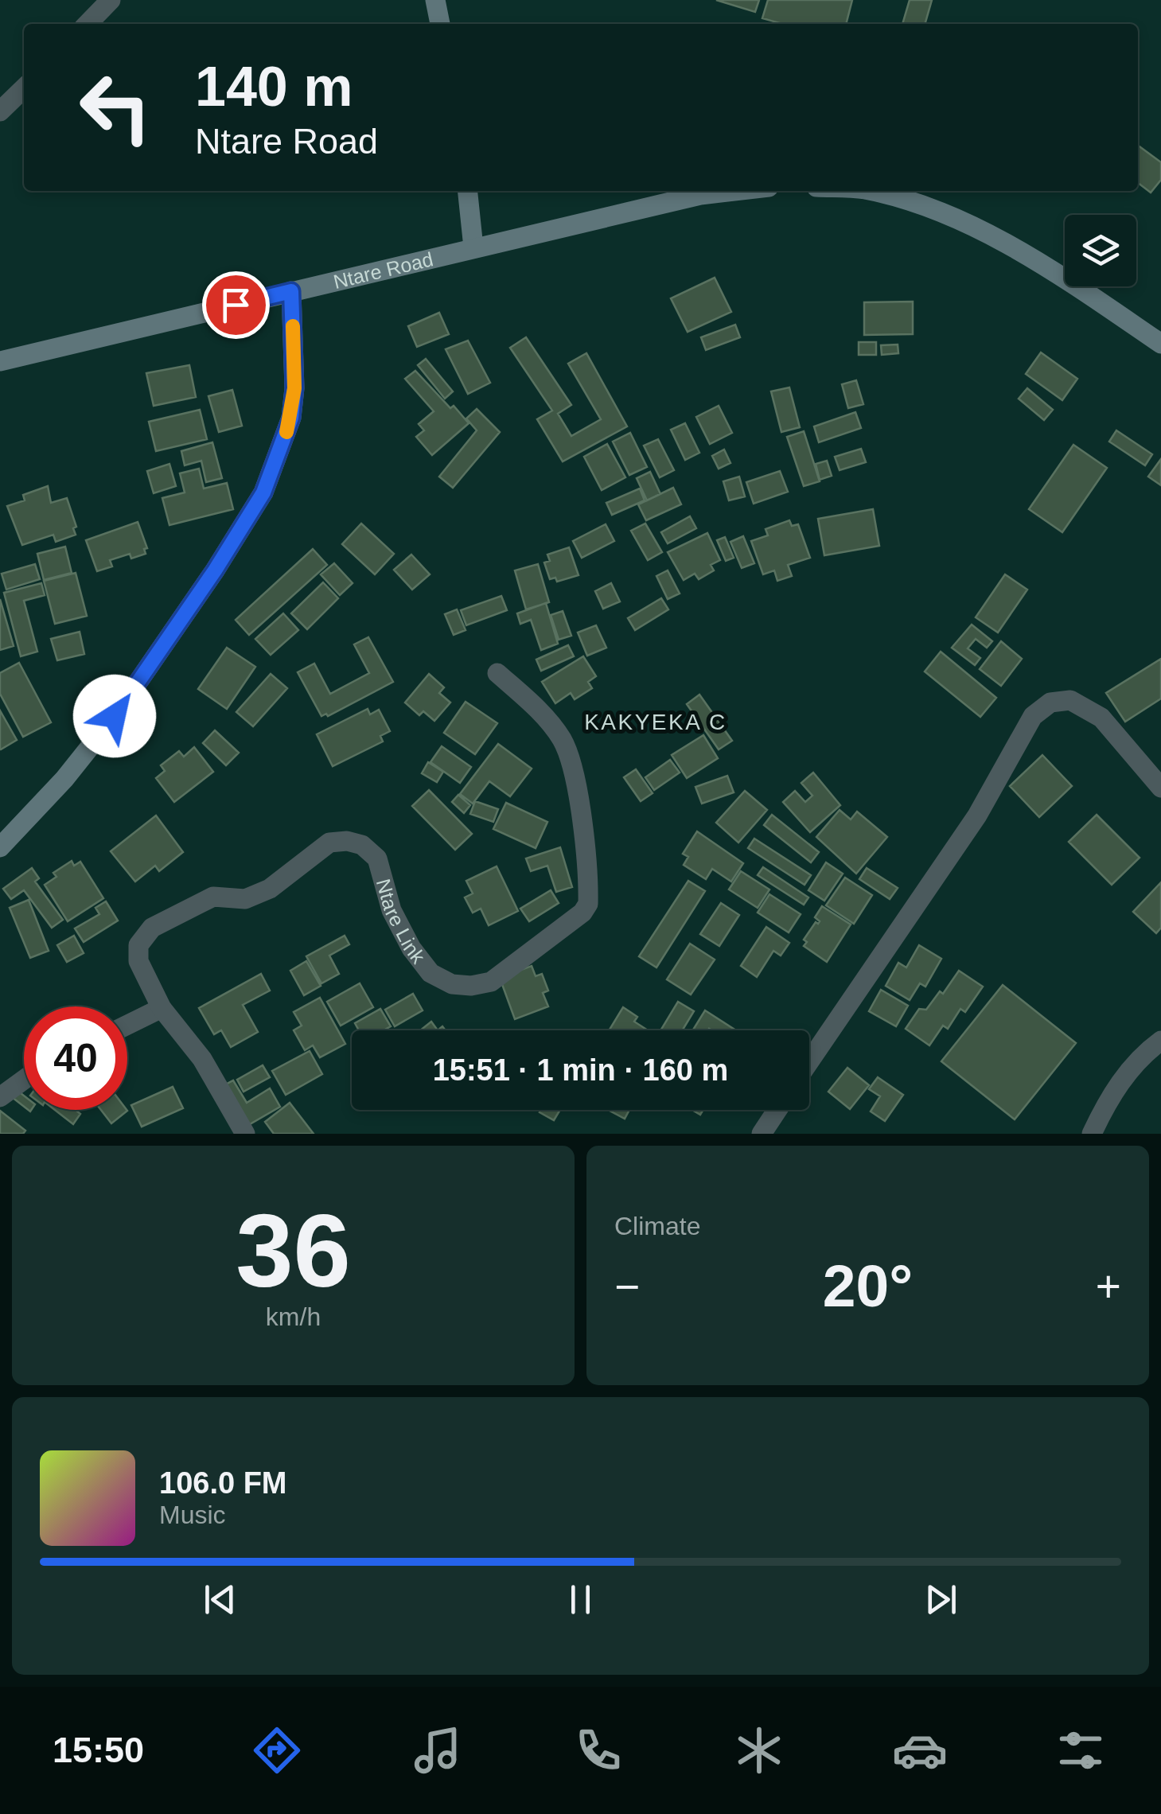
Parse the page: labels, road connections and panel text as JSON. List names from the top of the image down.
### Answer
{
  "streets": {
    "main road": ["Ntare Road"],
    "street": ["Ntare Link"]
  },
  "districts": ["KAKYEKA C"],
  "page": {
    "turn": ["140 m", "Ntare Road"],
    "limit": "40",
    "trip": "15:51 · 1 min · 160 m",
    "tile": [
      ["36", "km/h"],
      "Climate"
    ],
    "heat": ["−", "20°", "+"],
    "song": ["106.0 FM", "Music"],
    "tabs": "15:50"
  }
}
